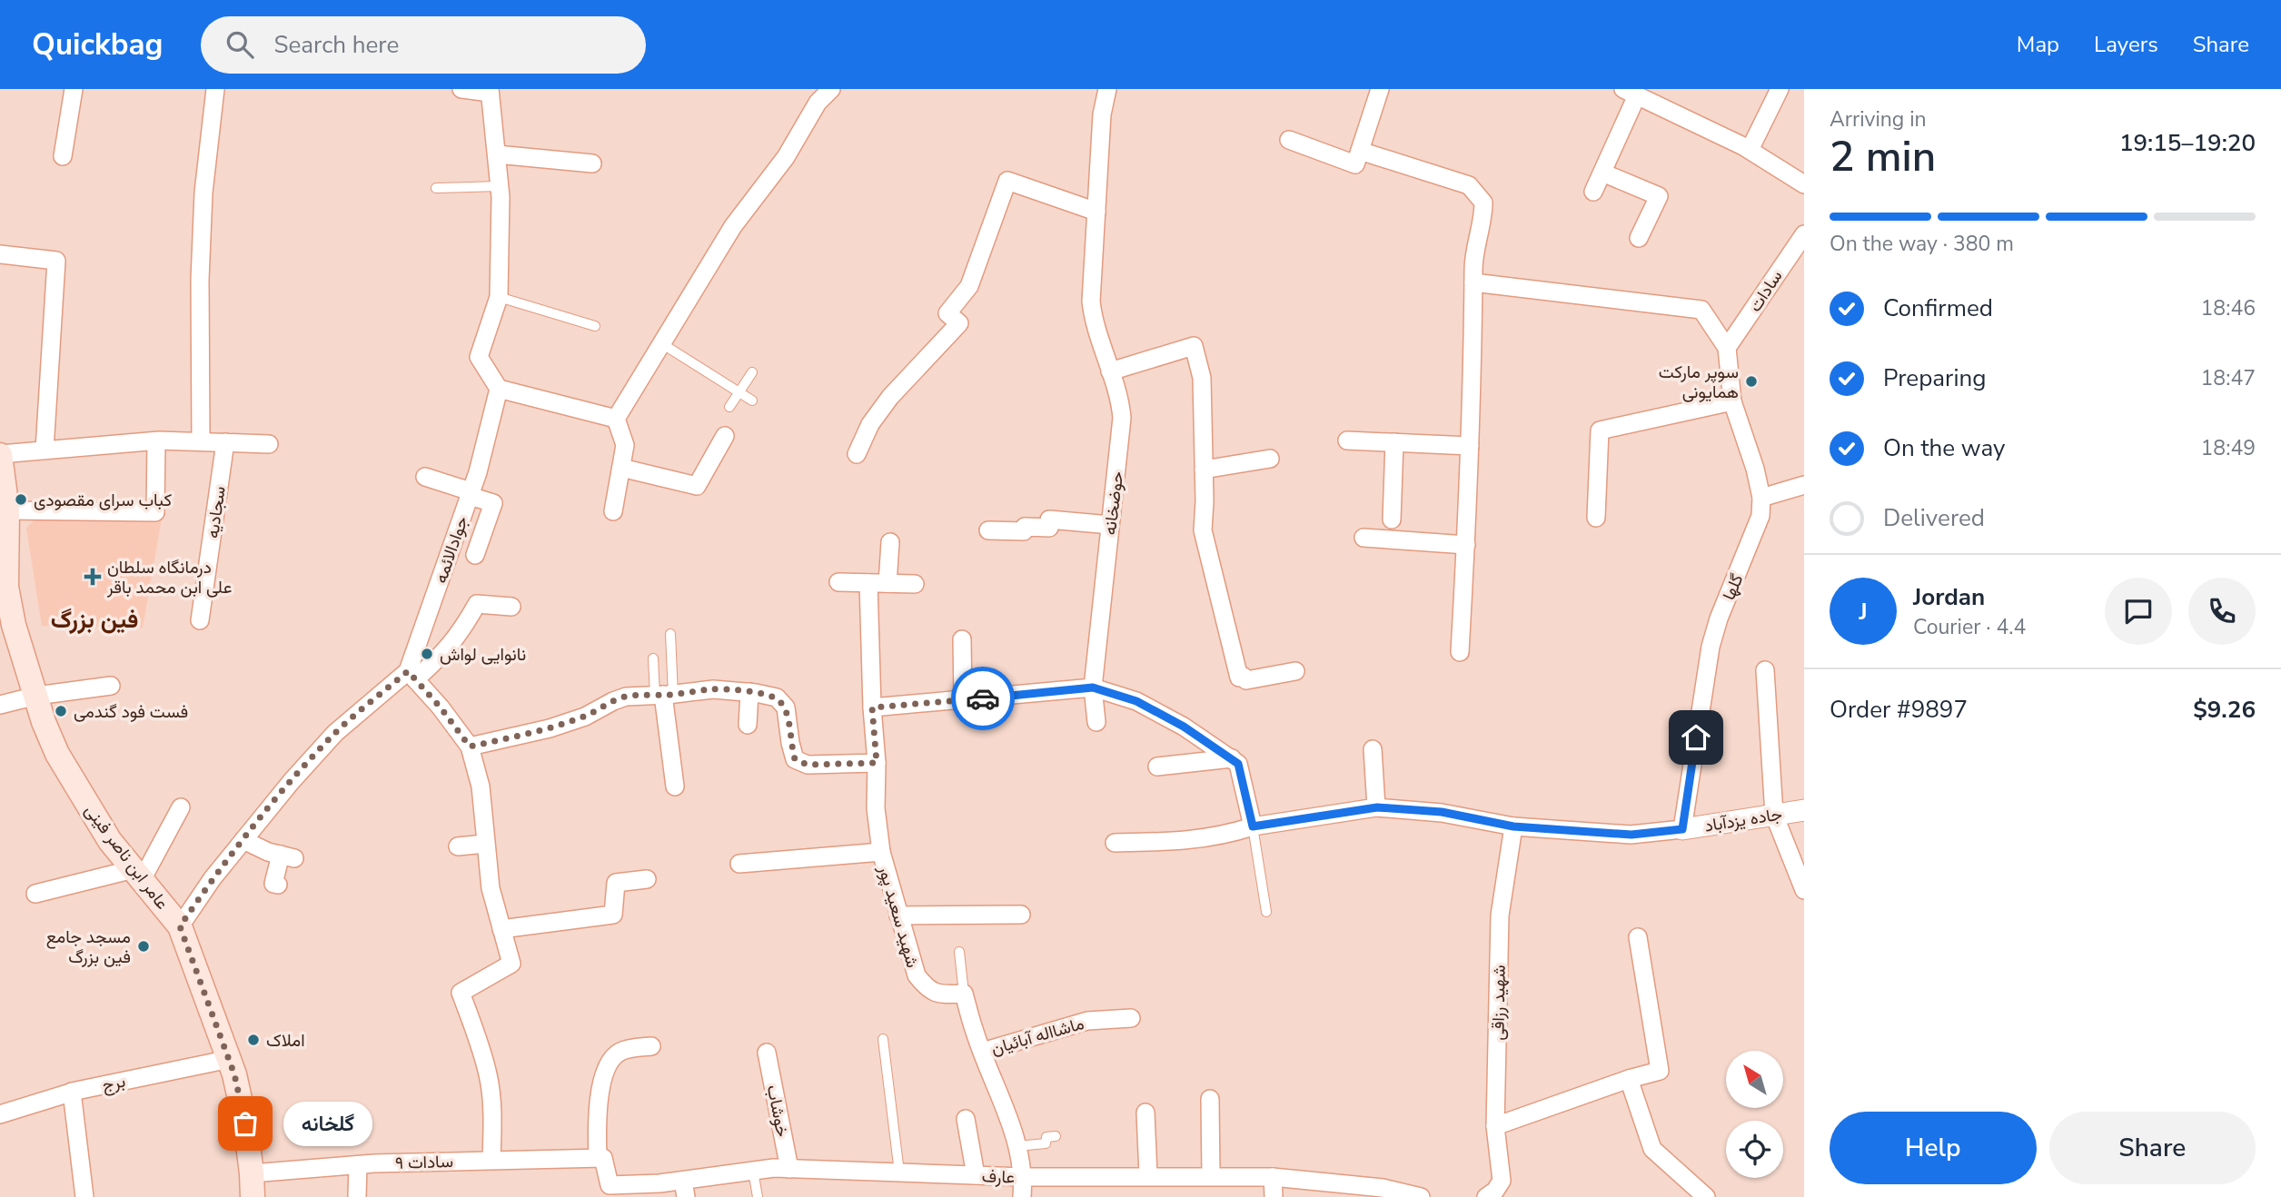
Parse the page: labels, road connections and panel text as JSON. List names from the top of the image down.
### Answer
{
  "streets": {
    "main road": ["عامر ابن ناصر فینی"],
    "street": [
      "سادات",
      "حوضخانه",
      "سجادیه",
      "جوادالائمه",
      "گلها",
      "جاده یزدآباد",
      "شهید سعید پور",
      "شهید رزاقی",
      "ماشااله آبائیان",
      "برج",
      "خوشاب",
      "سادات ۹",
      "عارف"
    ]
  },
  "crossings": [
    ["سادات", "گلها"],
    ["گلها", "جاده یزدآباد"],
    ["عامر ابن ناصر فینی", "برج"],
    ["عامر ابن ناصر فینی", "سادات ۹"],
    ["خوشاب", "عارف"],
    ["سادات ۹", "عارف"]
  ],
  "districts": ["فین بزرگ"],
  "places": {
    "other": [
      "سوپر مارکت همایونی",
      "کباب سرای مقصودی",
      "نانوایی لواش",
      "فست فود گندمی",
      "مسجد جامع فین بزرگ",
      "املاک",
      "گلخانه"
    ],
    "health": ["درمانگاه سلطان علی ابن محمد باقر"]
  },
  "north": "top left",
  "page": {
    "header": "Quickbag",
    "search": "Search here",
    "nav": ["Map", "Layers", "Share"],
    "heading": ["2 min", "Arriving in", "19:15–19:20"],
    "panel": [
      "Jordan",
      "Courier · 4.4",
      "Order #9897",
      "$9.26"
    ],
    "bar": "On the way · 380 m",
    "list": [
      ["Confirmed", "18:46"],
      ["Preparing", "18:47"],
      ["On the way", "18:49"],
      "Delivered"
    ],
    "round": "J",
    "buttons": ["Help", "Share"],
    "bubble": "گلخانه"
  }
}
